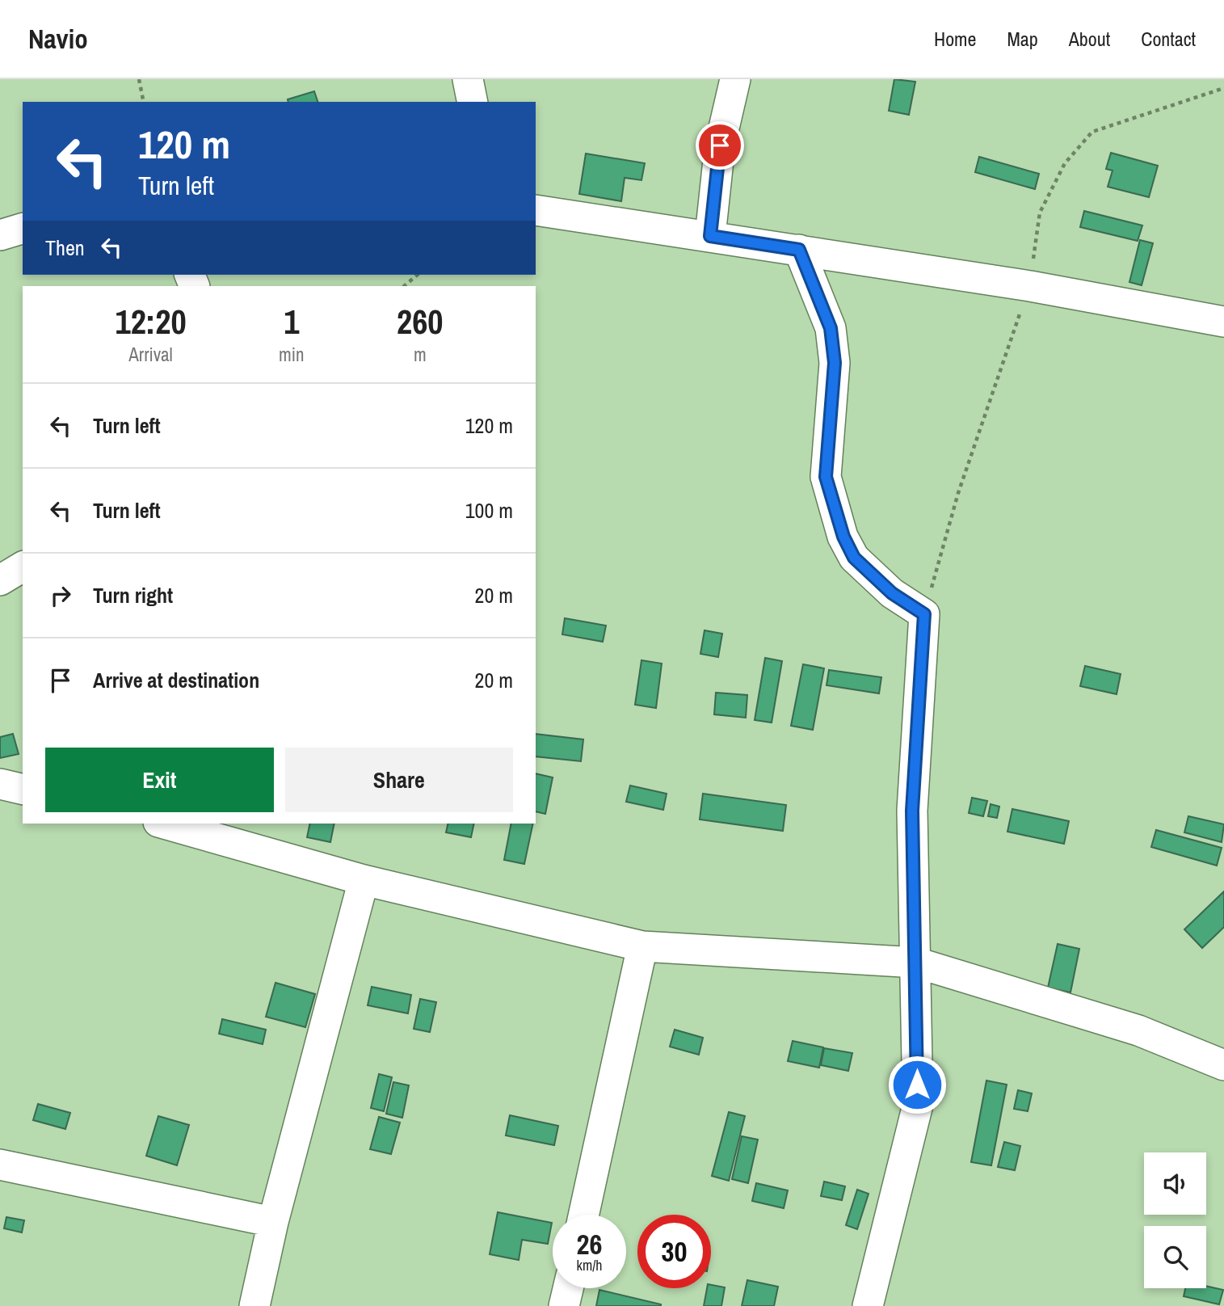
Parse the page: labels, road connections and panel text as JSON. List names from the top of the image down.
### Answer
{
  "page": {
    "header": "Navio",
    "nav": [
      "Home",
      "Map",
      "About",
      "Contact"
    ],
    "turn": ["120 m", "Turn left"],
    "then": "Then",
    "eta": [
      "12:20",
      "Arrival",
      "1",
      "min",
      "260",
      "m"
    ],
    "list": [
      {
        "name": "Turn left",
        "value": "120 m"
      },
      {
        "name": "Turn left",
        "value": "100 m"
      },
      {
        "name": "Turn right",
        "value": "20 m"
      },
      {
        "name": "Arrive at destination",
        "value": "20 m"
      }
    ],
    "buttons": ["Exit", "Share"],
    "speed": "26 km/h",
    "limit": "30"
  }
}
